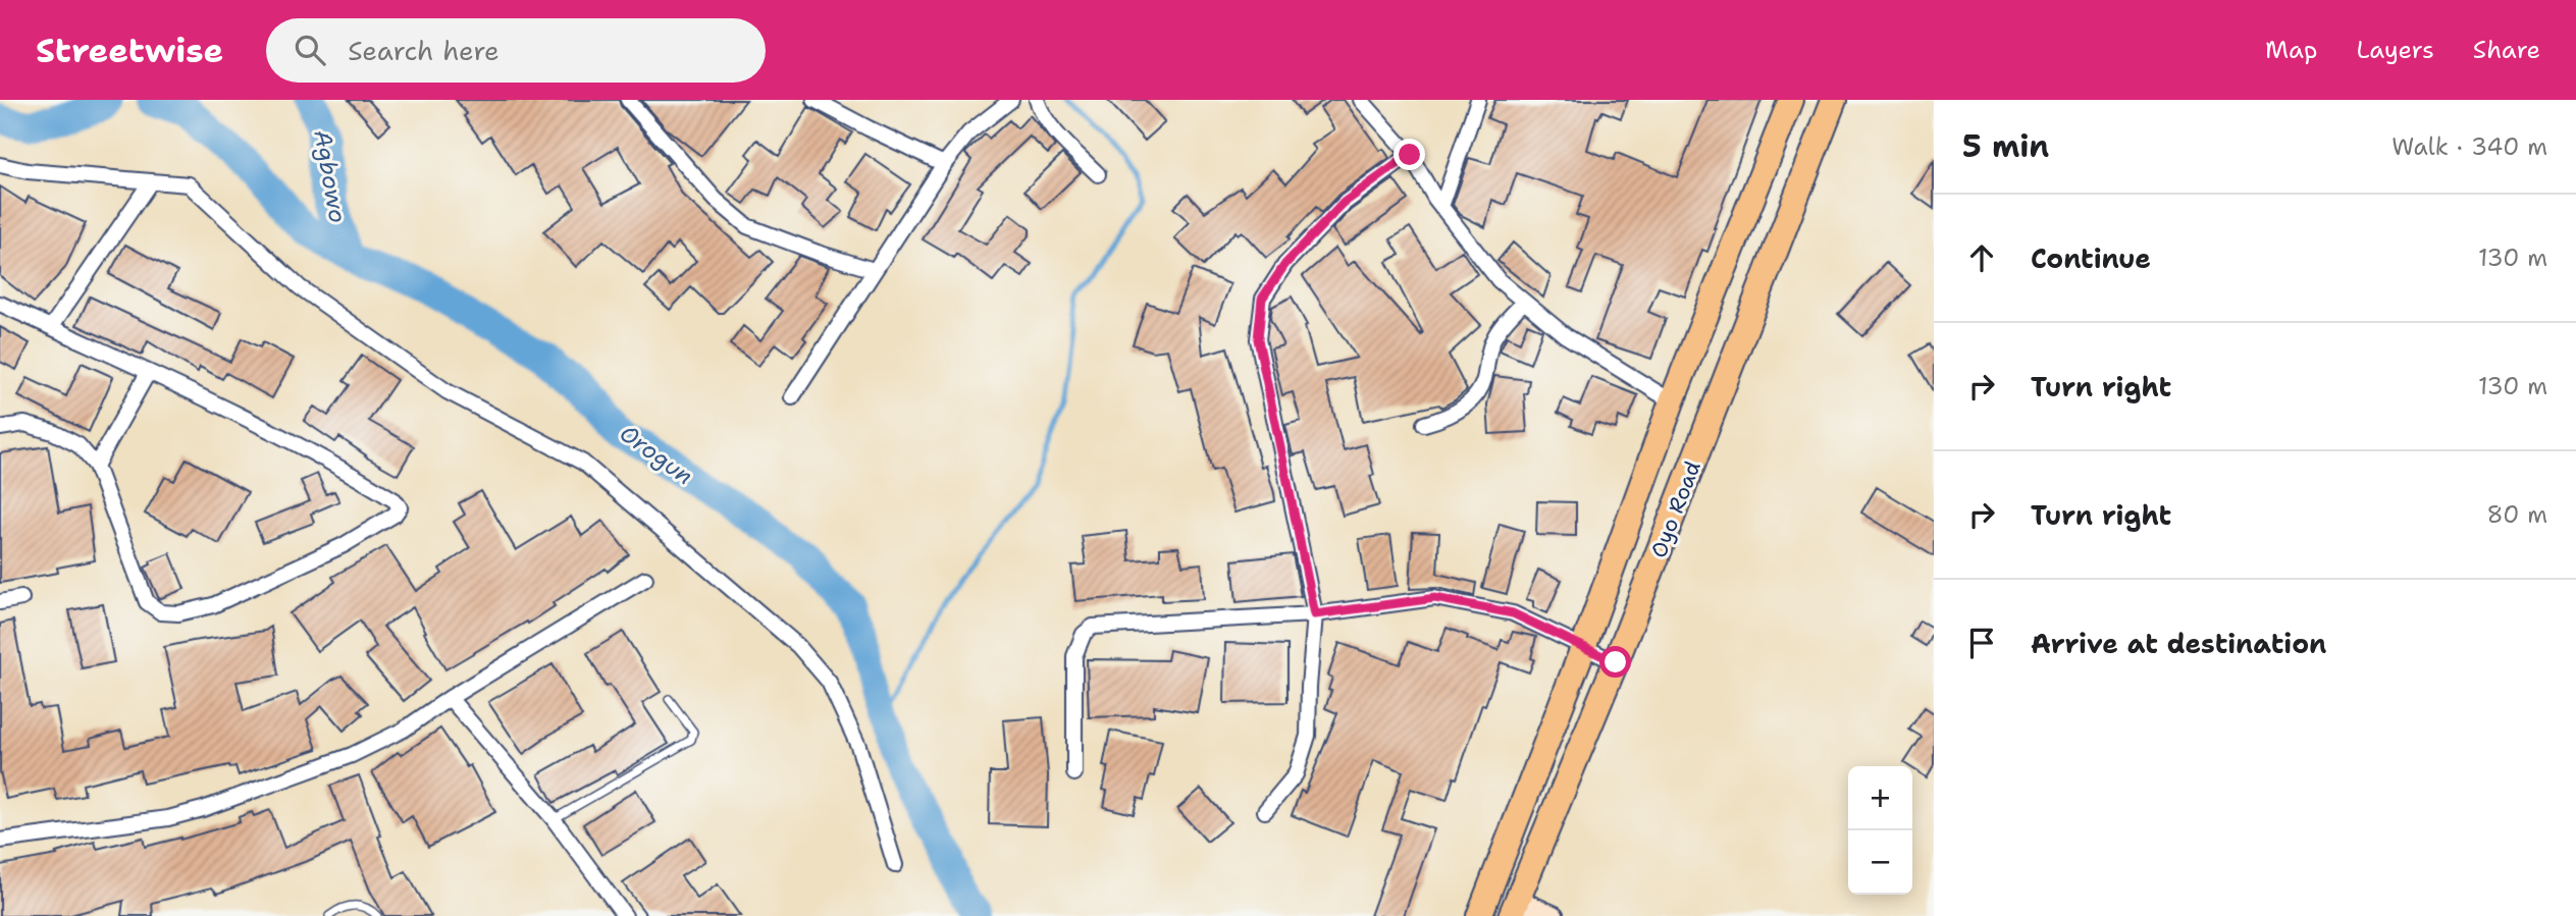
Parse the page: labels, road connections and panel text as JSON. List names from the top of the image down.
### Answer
{
  "streets": {
    "highway": ["Oyo Road"]
  },
  "water": ["Agbowo", "Orogun"],
  "page": {
    "header": "Streetwise",
    "search": "Search here",
    "nav": ["Map", "Layers", "Share"],
    "heading": ["5 min", "Walk · 340 m"],
    "list": [
      ["Continue", "130 m"],
      ["Turn right", "130 m"],
      ["Turn right", "80 m"],
      "Arrive at destination"
    ],
    "map_buttons": ["+", "−"]
  }
}
